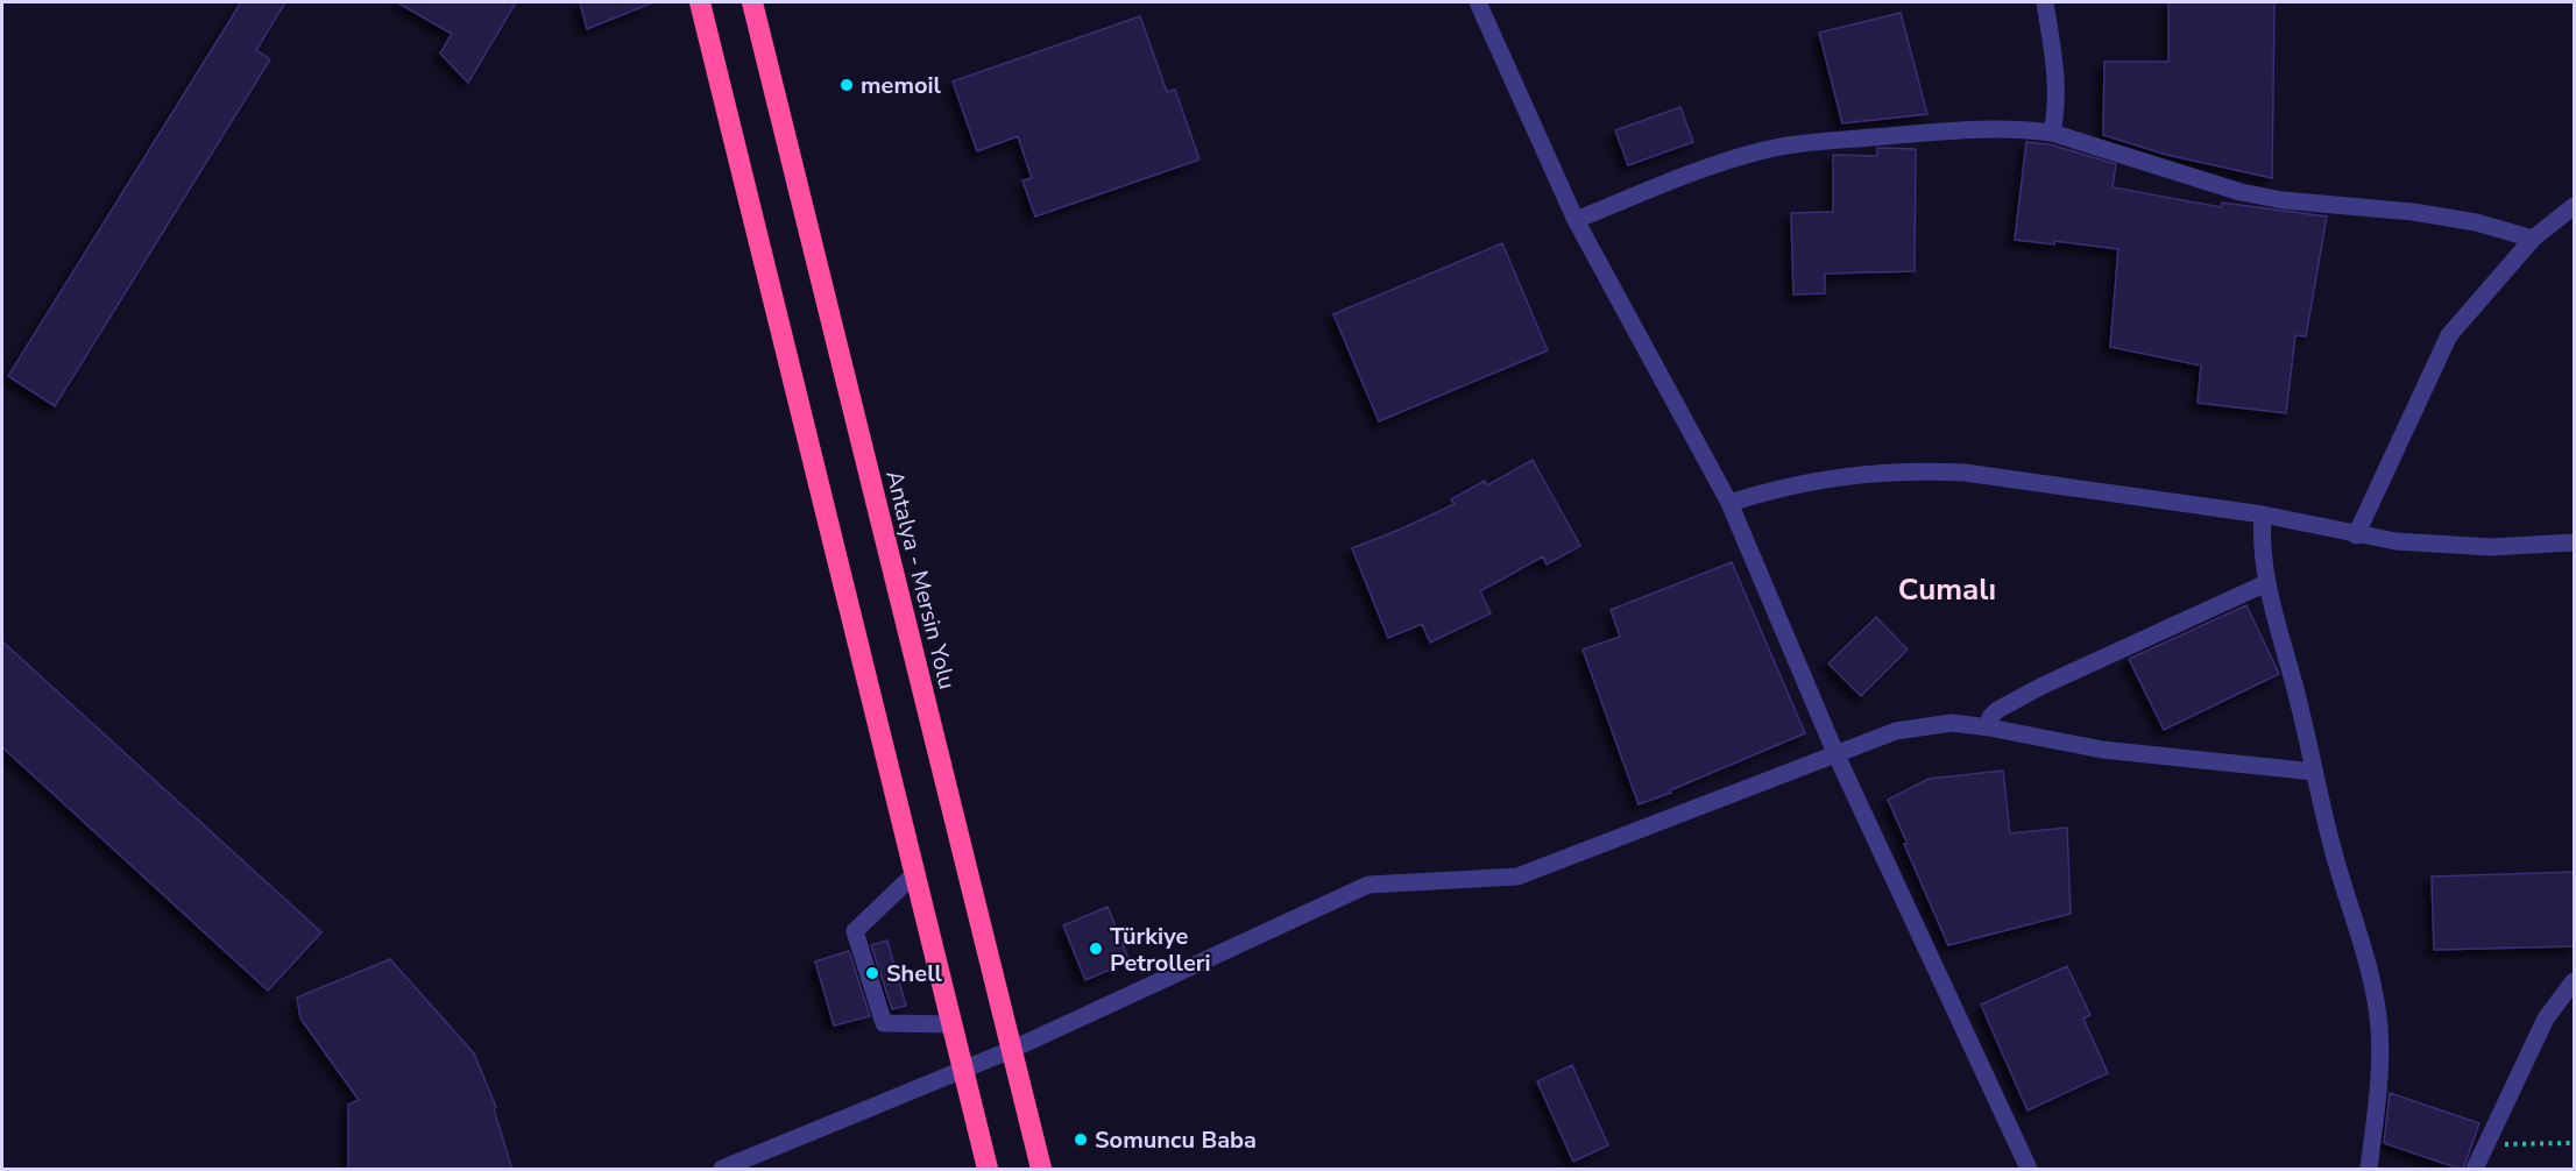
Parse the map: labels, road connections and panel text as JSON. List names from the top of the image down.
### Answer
{
  "streets": {
    "highway": ["Antalya - Mersin Yolu"]
  },
  "districts": ["Cumalı"],
  "places": [
    "memoil",
    "Türkiye Petrolleri",
    "Shell",
    "Somuncu Baba"
  ]
}
